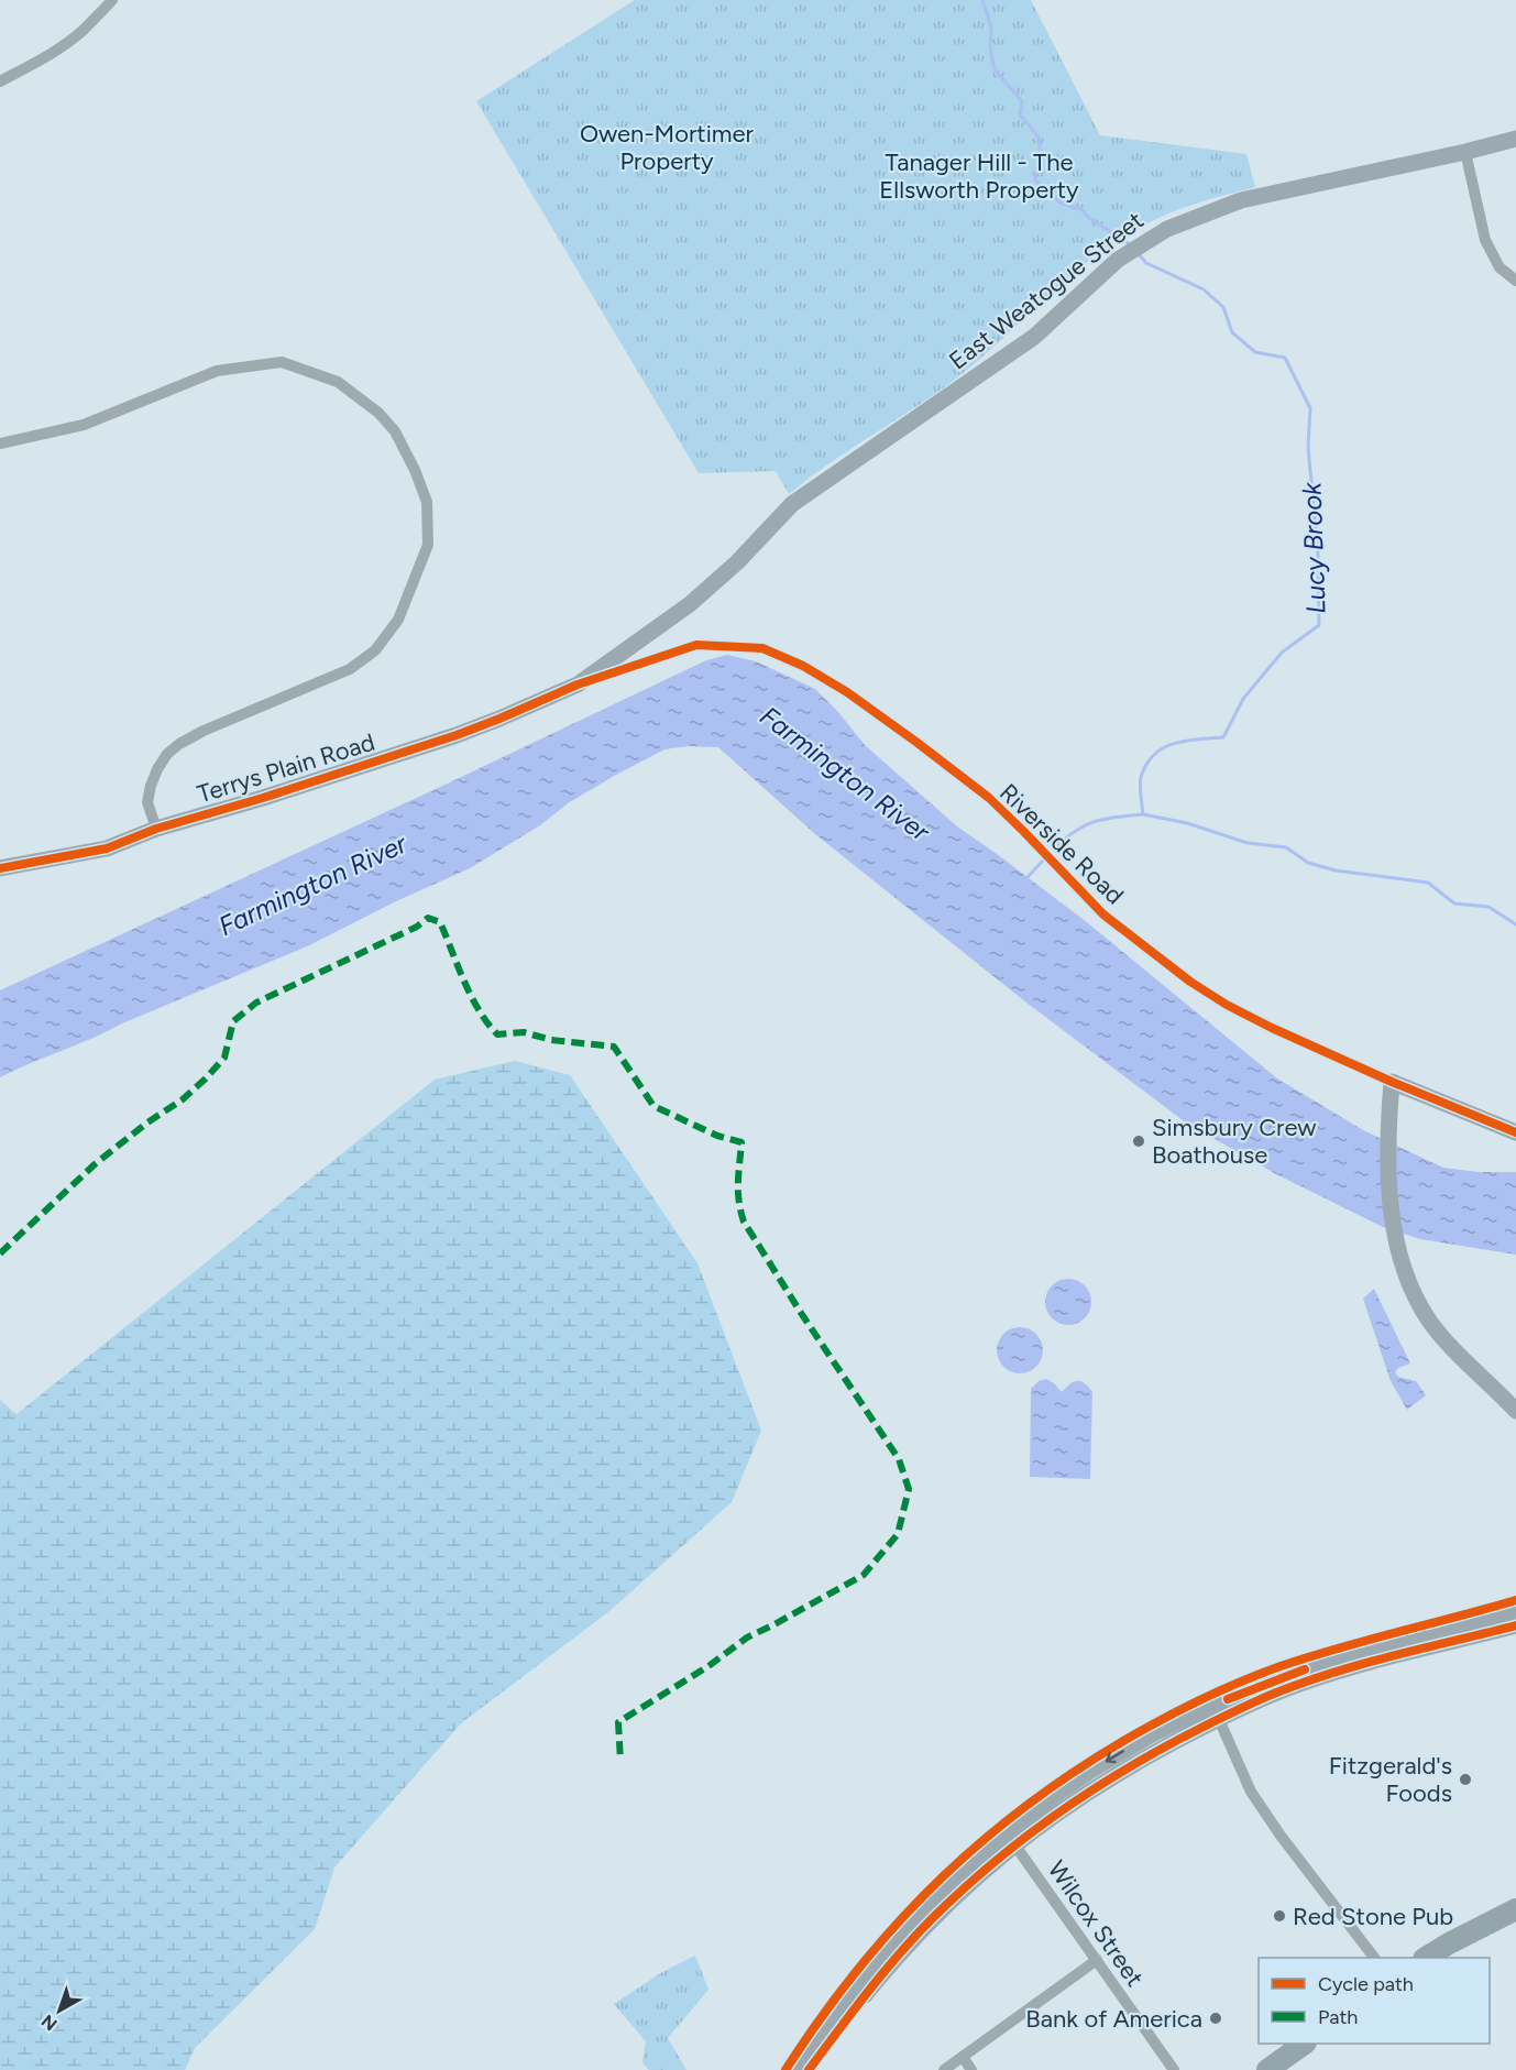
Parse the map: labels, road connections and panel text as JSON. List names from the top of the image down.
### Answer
{
  "streets": {
    "street": [
      "East Weatogue Street",
      "Terrys Plain Road",
      "Riverside Road",
      "Wilcox Street"
    ]
  },
  "crossings": [
    ["East Weatogue Street", "Terrys Plain Road"],
    ["East Weatogue Street", "Riverside Road"],
    ["Terrys Plain Road", "Riverside Road"]
  ],
  "water": ["Lucy Brook", "Farmington River"],
  "parks": ["Owen-Mortimer Property", "Tanager Hill - The Ellsworth Property"],
  "places": [
    "Simsbury Crew Boathouse",
    "Fitzgerald's Foods",
    "Red Stone Pub",
    "Bank of America"
  ],
  "legend": ["Cycle path", "Path"],
  "north": "bottom left"
}
